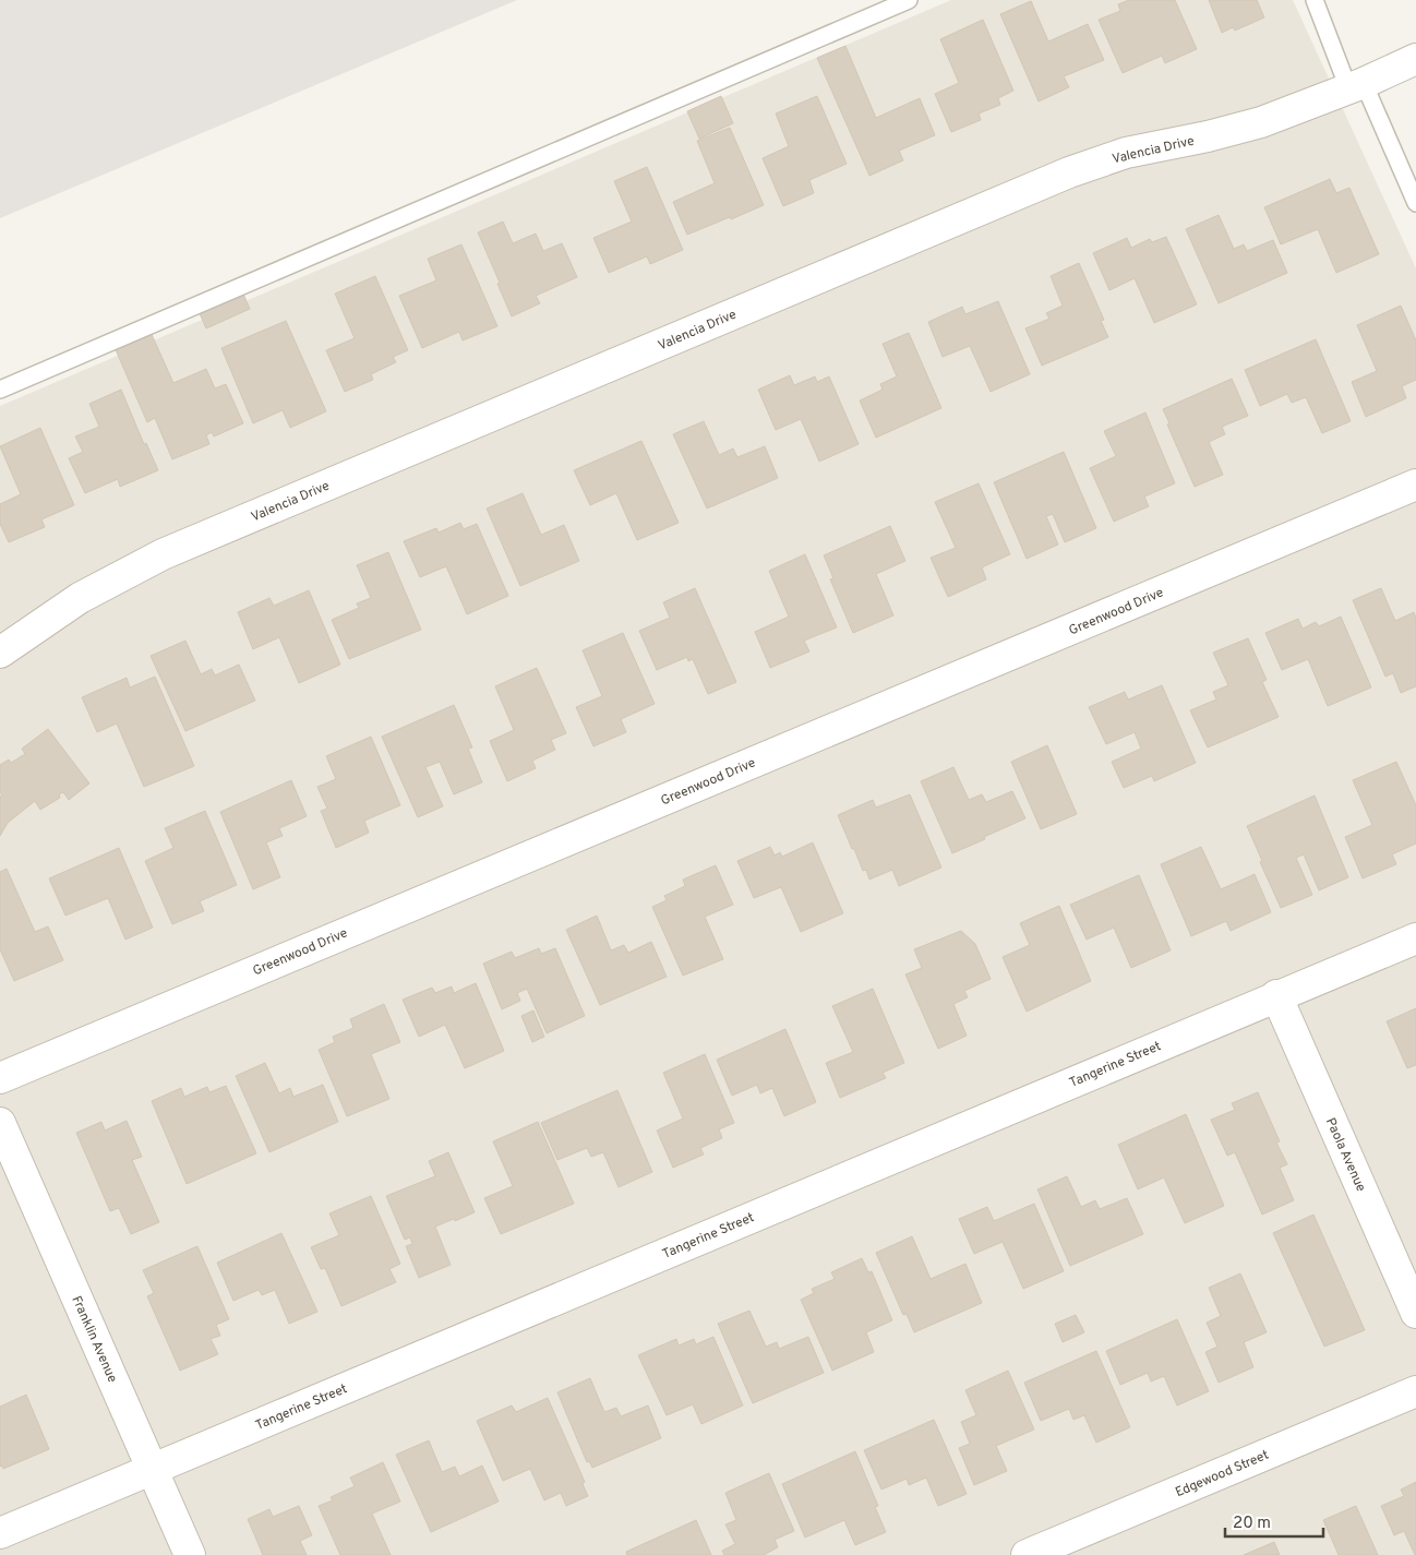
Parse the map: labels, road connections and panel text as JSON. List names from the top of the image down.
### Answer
{
  "streets": {
    "street": [
      "Valencia Drive",
      "Greenwood Drive",
      "Tangerine Street",
      "Paola Avenue",
      "Franklin Avenue",
      "Edgewood Street"
    ]
  },
  "crossings": [
    ["Tangerine Street", "Paola Avenue"],
    ["Tangerine Street", "Franklin Avenue"]
  ],
  "scale_bar": "20 m"
}
